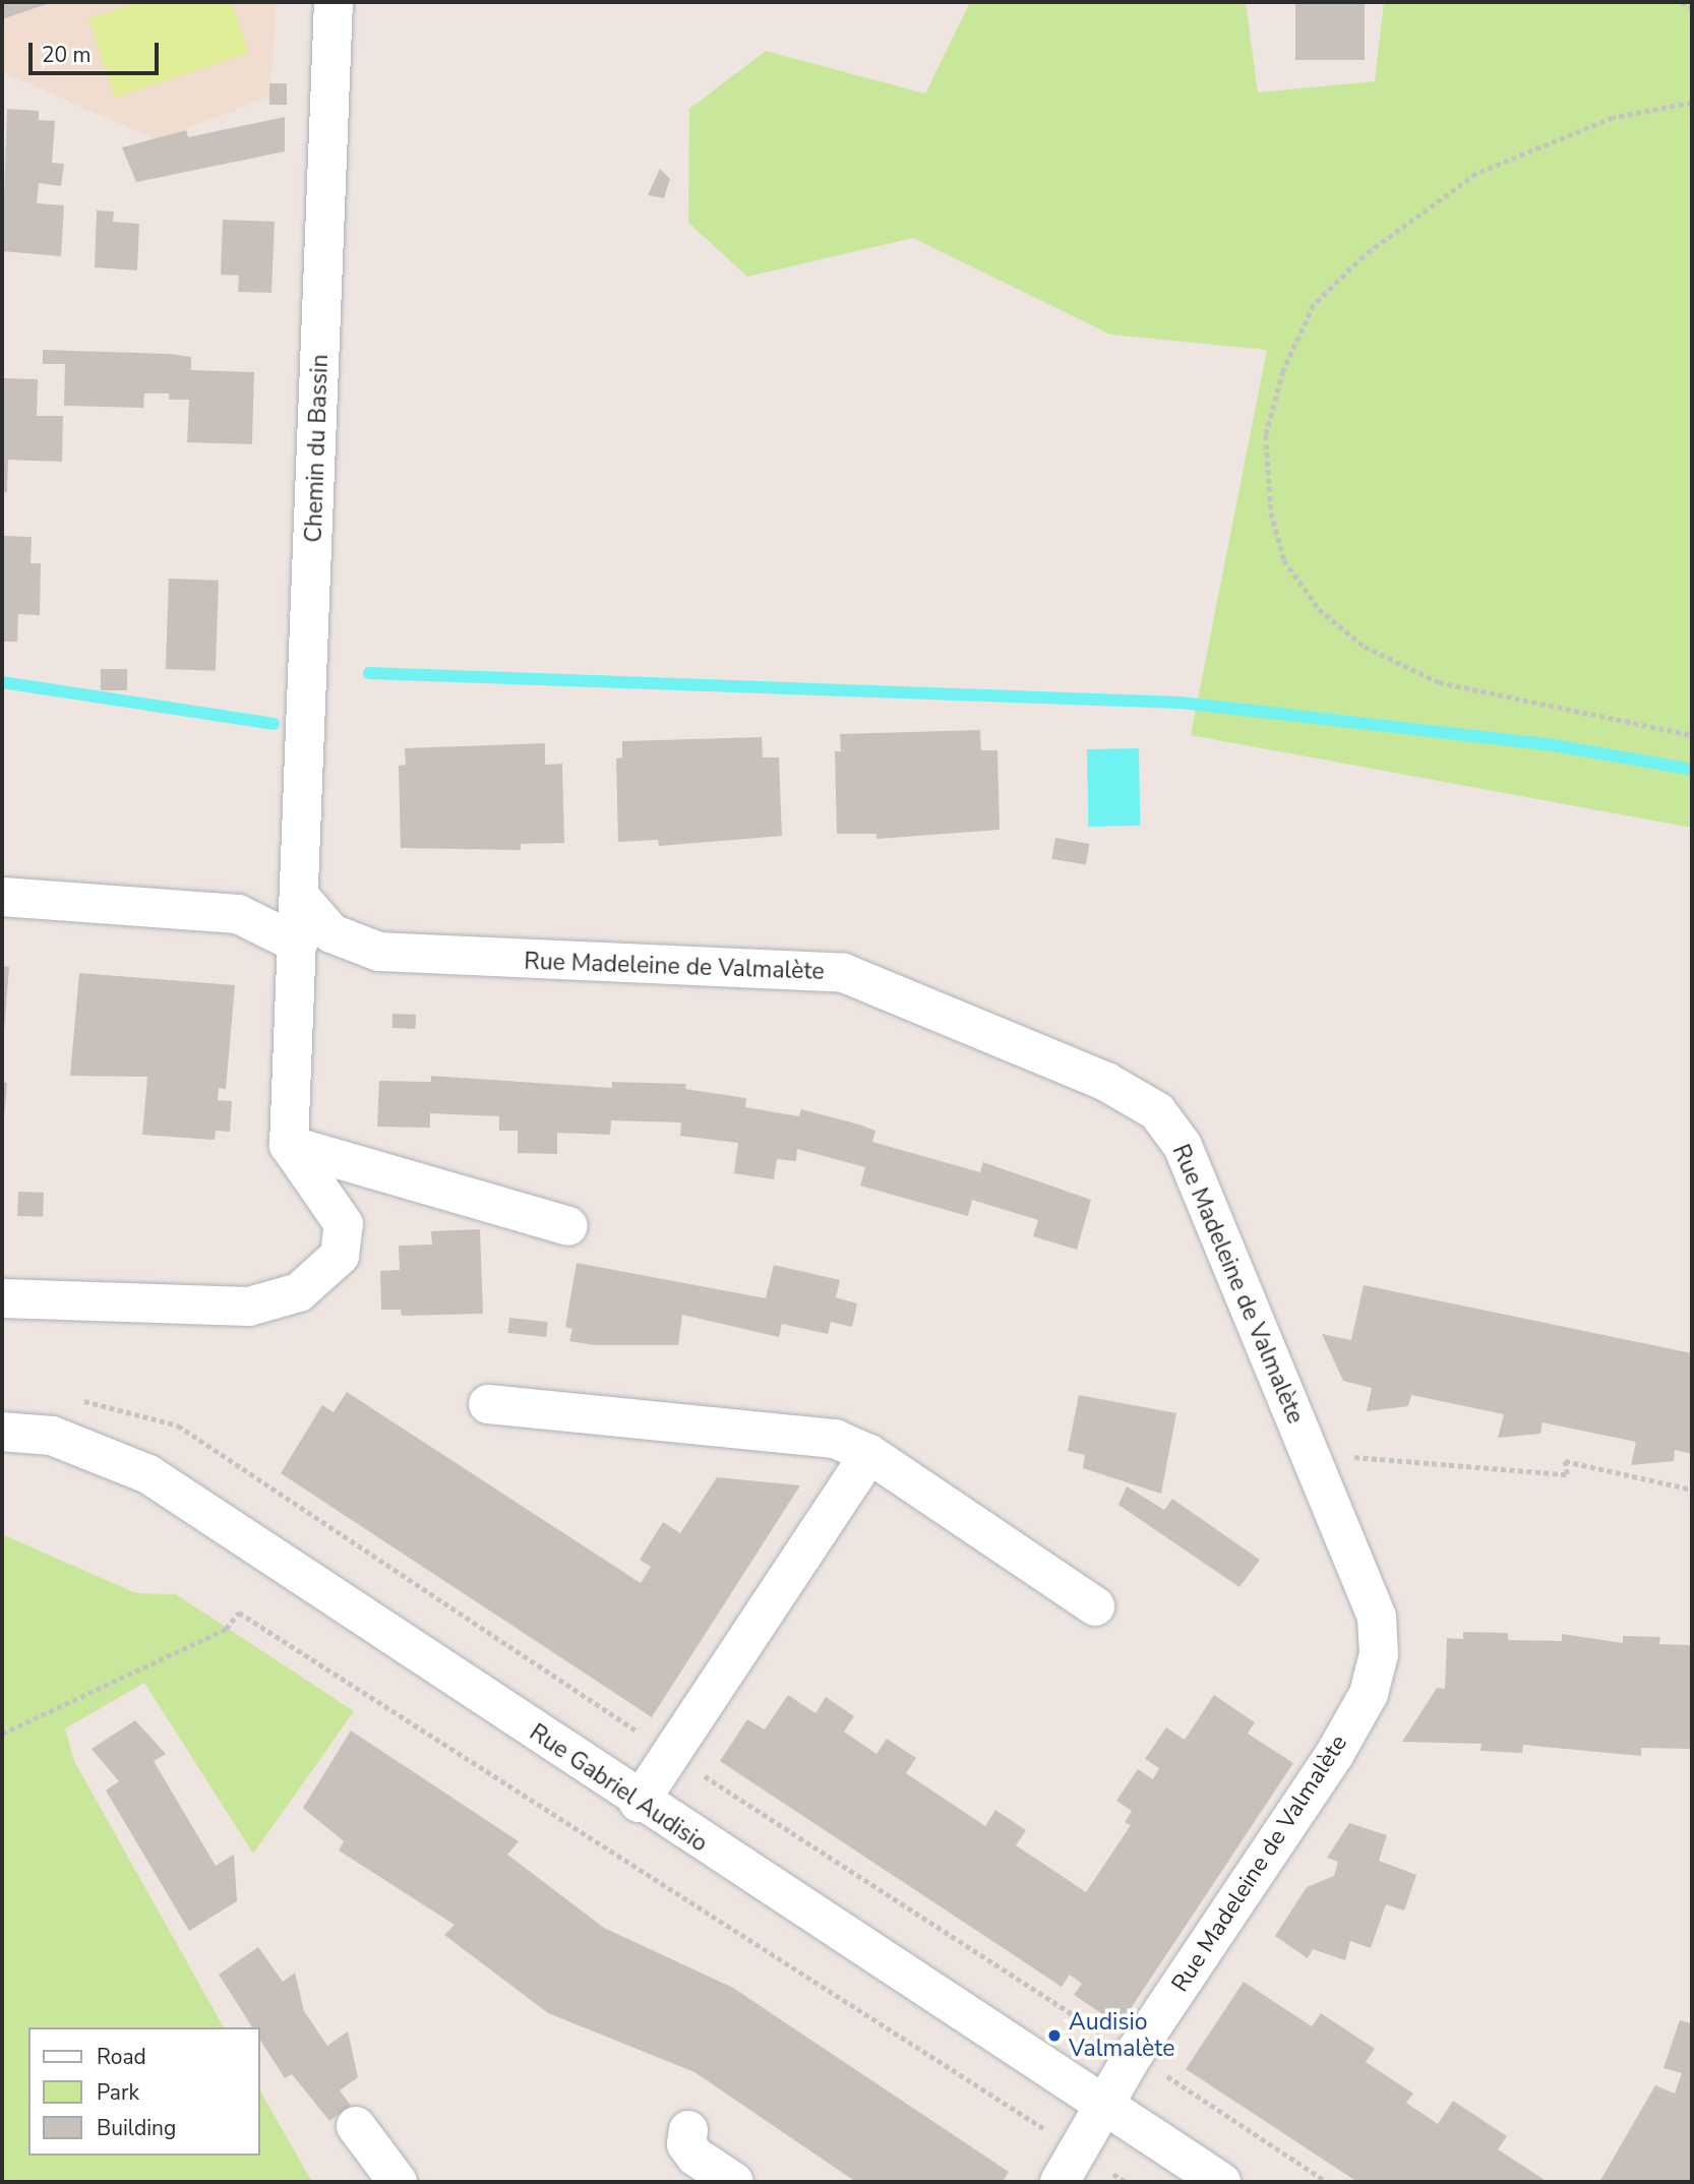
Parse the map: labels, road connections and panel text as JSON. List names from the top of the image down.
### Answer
{
  "streets": {
    "street": ["Chemin du Bassin", "Rue Madeleine de Valmalète", "Rue Gabriel Audisio"]
  },
  "crossings": [
    ["Chemin du Bassin", "Rue Madeleine de Valmalète"],
    ["Rue Madeleine de Valmalète", "Rue Gabriel Audisio"]
  ],
  "places": ["Audisio Valmalète"],
  "legend": ["Road", "Park", "Building"],
  "scale_bar": "20 m"
}
